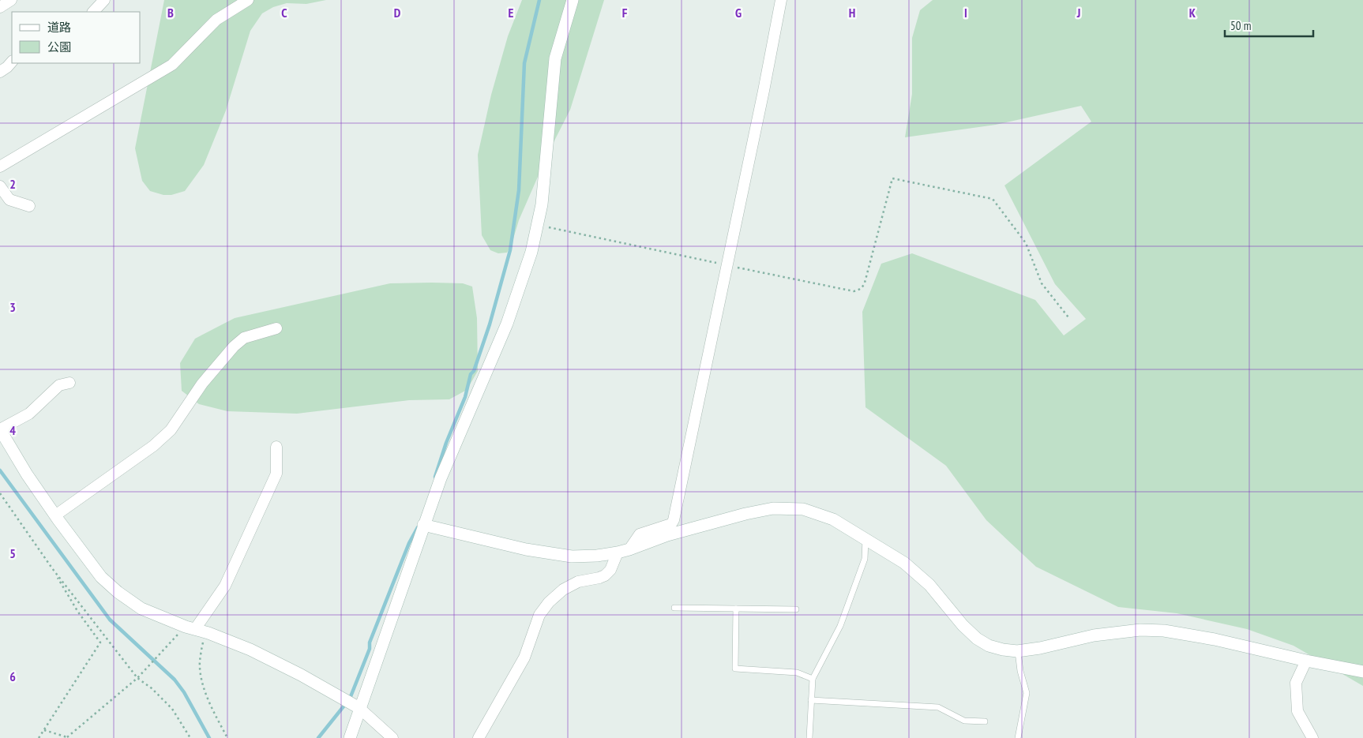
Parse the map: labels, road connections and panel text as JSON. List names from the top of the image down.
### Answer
{
  "legend": ["道路", "公園"],
  "scale_bar": "50 m",
  "grid": {
    "columns": [
      "B",
      "C",
      "D",
      "E",
      "F",
      "G",
      "H",
      "I",
      "J",
      "K"
    ],
    "rows": [
      "2",
      "3",
      "4",
      "5",
      "6"
    ]
  }
}
